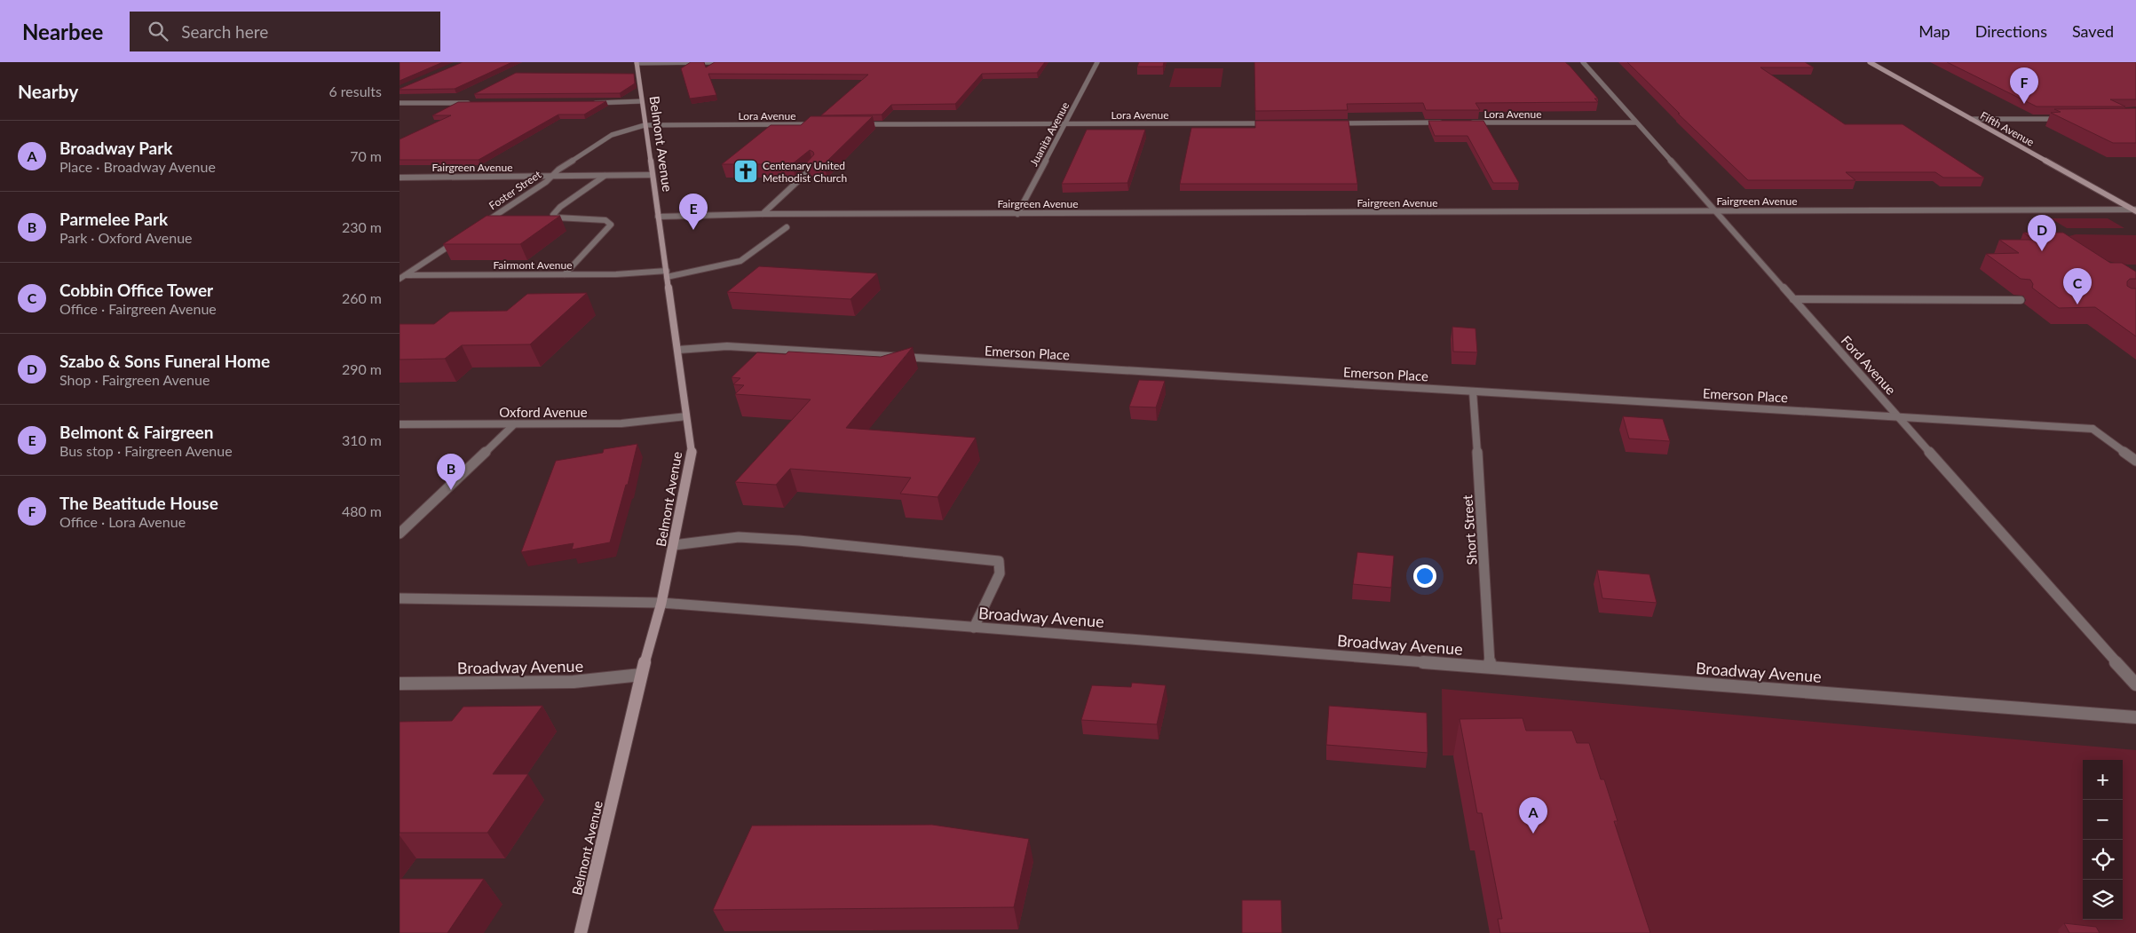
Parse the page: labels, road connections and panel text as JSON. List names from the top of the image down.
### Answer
{
  "streets": {
    "main road": ["Fifth Avenue", "Belmont Avenue"],
    "street": [
      "Lora Avenue",
      "Juanita Avenue",
      "Fairgreen Avenue",
      "Foster Street",
      "Fairmont Avenue",
      "Emerson Place",
      "Ford Avenue",
      "Oxford Avenue",
      "Short Street",
      "Broadway Avenue"
    ]
  },
  "crossings": [
    ["Lora Avenue", "Juanita Avenue"],
    ["Lora Avenue", "Belmont Avenue"],
    ["Lora Avenue", "Foster Street"],
    ["Lora Avenue", "Ford Avenue"],
    ["Fifth Avenue", "Fairgreen Avenue"],
    ["Juanita Avenue", "Fairgreen Avenue"],
    ["Belmont Avenue", "Fairgreen Avenue"],
    ["Belmont Avenue", "Foster Street"],
    ["Belmont Avenue", "Fairmont Avenue"],
    ["Belmont Avenue", "Emerson Place"],
    ["Belmont Avenue", "Oxford Avenue"],
    ["Belmont Avenue", "Broadway Avenue"],
    ["Fairgreen Avenue", "Foster Street"],
    ["Fairgreen Avenue", "Ford Avenue"],
    ["Emerson Place", "Ford Avenue"],
    ["Emerson Place", "Short Street"],
    ["Short Street", "Broadway Avenue"]
  ],
  "places": {
    "church": ["Centenary United Methodist Church"]
  },
  "page": {
    "header": "Nearbee",
    "search": "Search here",
    "nav": ["Map", "Directions", "Saved"],
    "heading": ["Nearby", "6 results"],
    "pins": [
      "F",
      "E",
      "D",
      "C",
      "B",
      "A"
    ],
    "list": [
      {
        "mark": "A",
        "name": "Broadway Park",
        "note": "Place · Broadway Avenue",
        "value": "70 m"
      },
      {
        "mark": "B",
        "name": "Parmelee Park",
        "note": "Park · Oxford Avenue",
        "value": "230 m"
      },
      {
        "mark": "C",
        "name": "Cobbin Office Tower",
        "note": "Office · Fairgreen Avenue",
        "value": "260 m"
      },
      {
        "mark": "D",
        "name": "Szabo & Sons Funeral Home",
        "note": "Shop · Fairgreen Avenue",
        "value": "290 m"
      },
      {
        "mark": "E",
        "name": "Belmont & Fairgreen",
        "note": "Bus stop · Fairgreen Avenue",
        "value": "310 m"
      },
      {
        "mark": "F",
        "name": "The Beatitude House",
        "note": "Office · Lora Avenue",
        "value": "480 m"
      }
    ],
    "map_buttons": ["+", "−"]
  }
}
